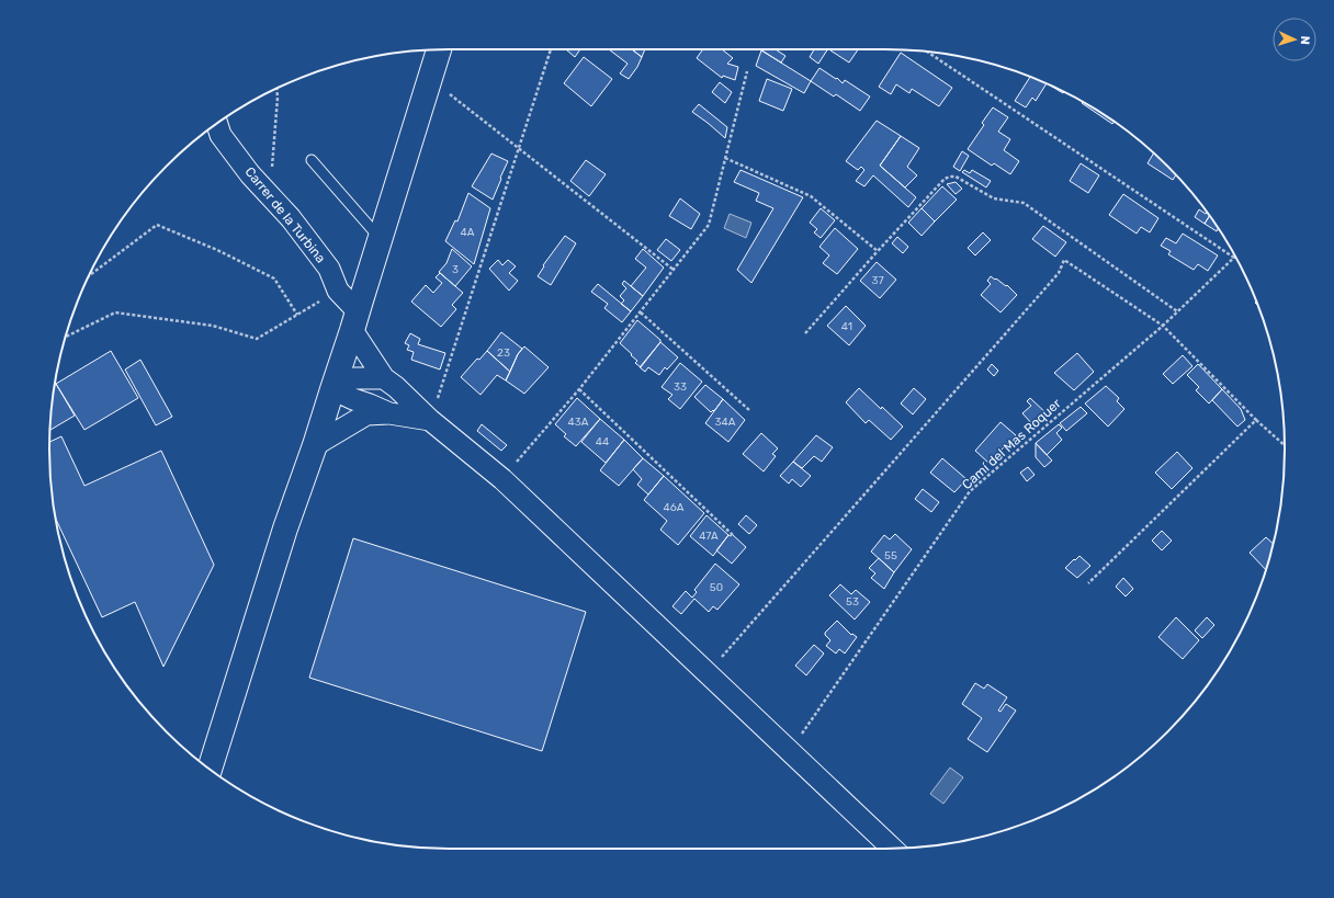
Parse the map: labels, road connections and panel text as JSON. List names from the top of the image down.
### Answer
{
  "streets": {
    "street": ["Carrer de la Turbina"],
    "path": ["Camí del Mas Roquer"]
  },
  "house_numbers": [
    "4A",
    "3",
    "37",
    "41",
    "23",
    "33",
    "43A",
    "34A",
    "44",
    "46A",
    "47A",
    "55",
    "50",
    "53"
  ],
  "north": "right"
}
